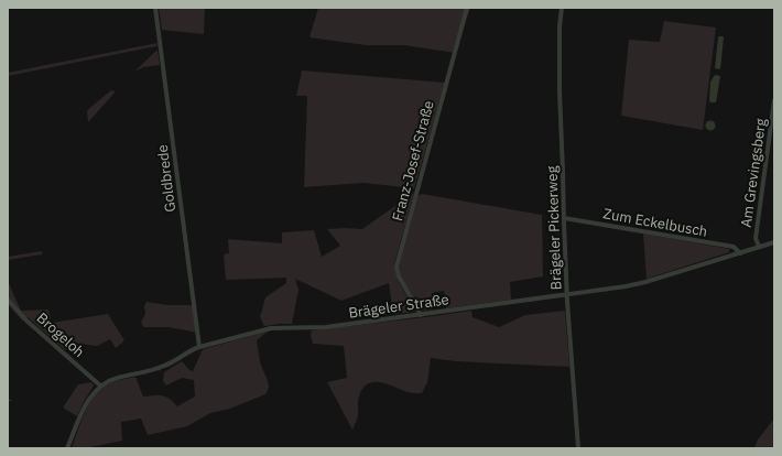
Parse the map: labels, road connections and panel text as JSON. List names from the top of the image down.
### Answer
{
  "streets": {
    "street": [
      "Franz-Josef-Straße",
      "Am Grevingsberg",
      "Goldbrede",
      "Zum Eckelbusch",
      "Brägeler Pickerweg",
      "Brägeler Straße",
      "Brogeloh"
    ]
  },
  "crossings": [
    ["Franz-Josef-Straße", "Brägeler Straße"],
    ["Am Grevingsberg", "Brägeler Straße"],
    ["Goldbrede", "Brägeler Straße"],
    ["Zum Eckelbusch", "Brägeler Pickerweg"],
    ["Zum Eckelbusch", "Brägeler Straße"],
    ["Brägeler Pickerweg", "Brägeler Straße"],
    ["Brägeler Straße", "Brogeloh"]
  ]
}
